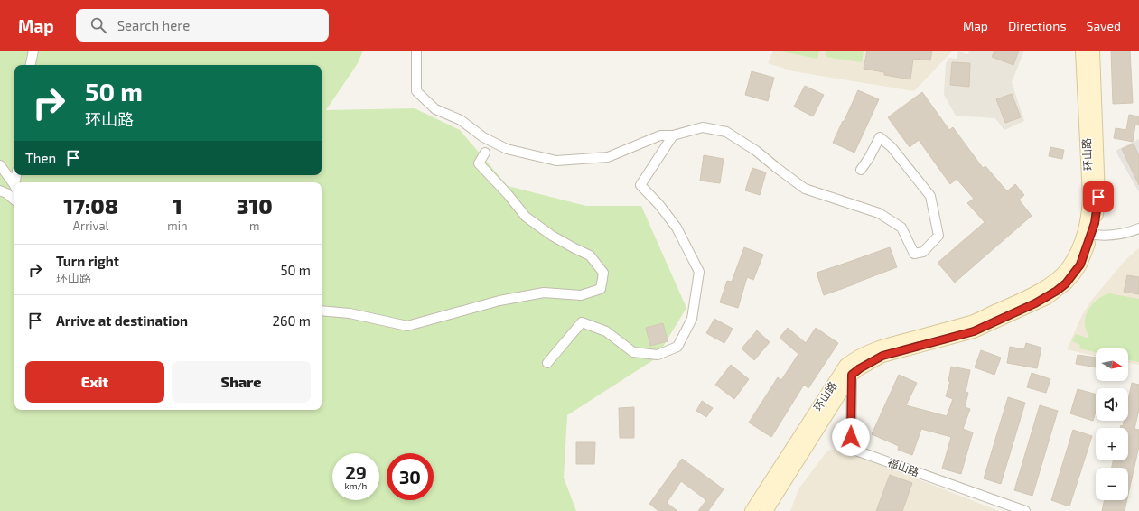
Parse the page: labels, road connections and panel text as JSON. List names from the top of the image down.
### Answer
{
  "streets": {
    "main road": ["环山路"],
    "street": ["福山路"]
  },
  "crossings": [
    ["环山路", "福山路"]
  ],
  "north": "right",
  "page": {
    "header": "Map",
    "search": "Search here",
    "nav": ["Map", "Directions", "Saved"],
    "turn": ["50 m", "环山路"],
    "then": "Then",
    "eta": [
      "17:08",
      "Arrival",
      "1",
      "min",
      "310",
      "m"
    ],
    "list": [
      {
        "name": "Turn right",
        "note": "环山路",
        "value": "50 m"
      },
      {
        "name": "Arrive at destination",
        "value": "260 m"
      }
    ],
    "map_buttons": ["+", "−"],
    "buttons": ["Exit", "Share"],
    "speed": "29 km/h",
    "limit": "30"
  }
}
